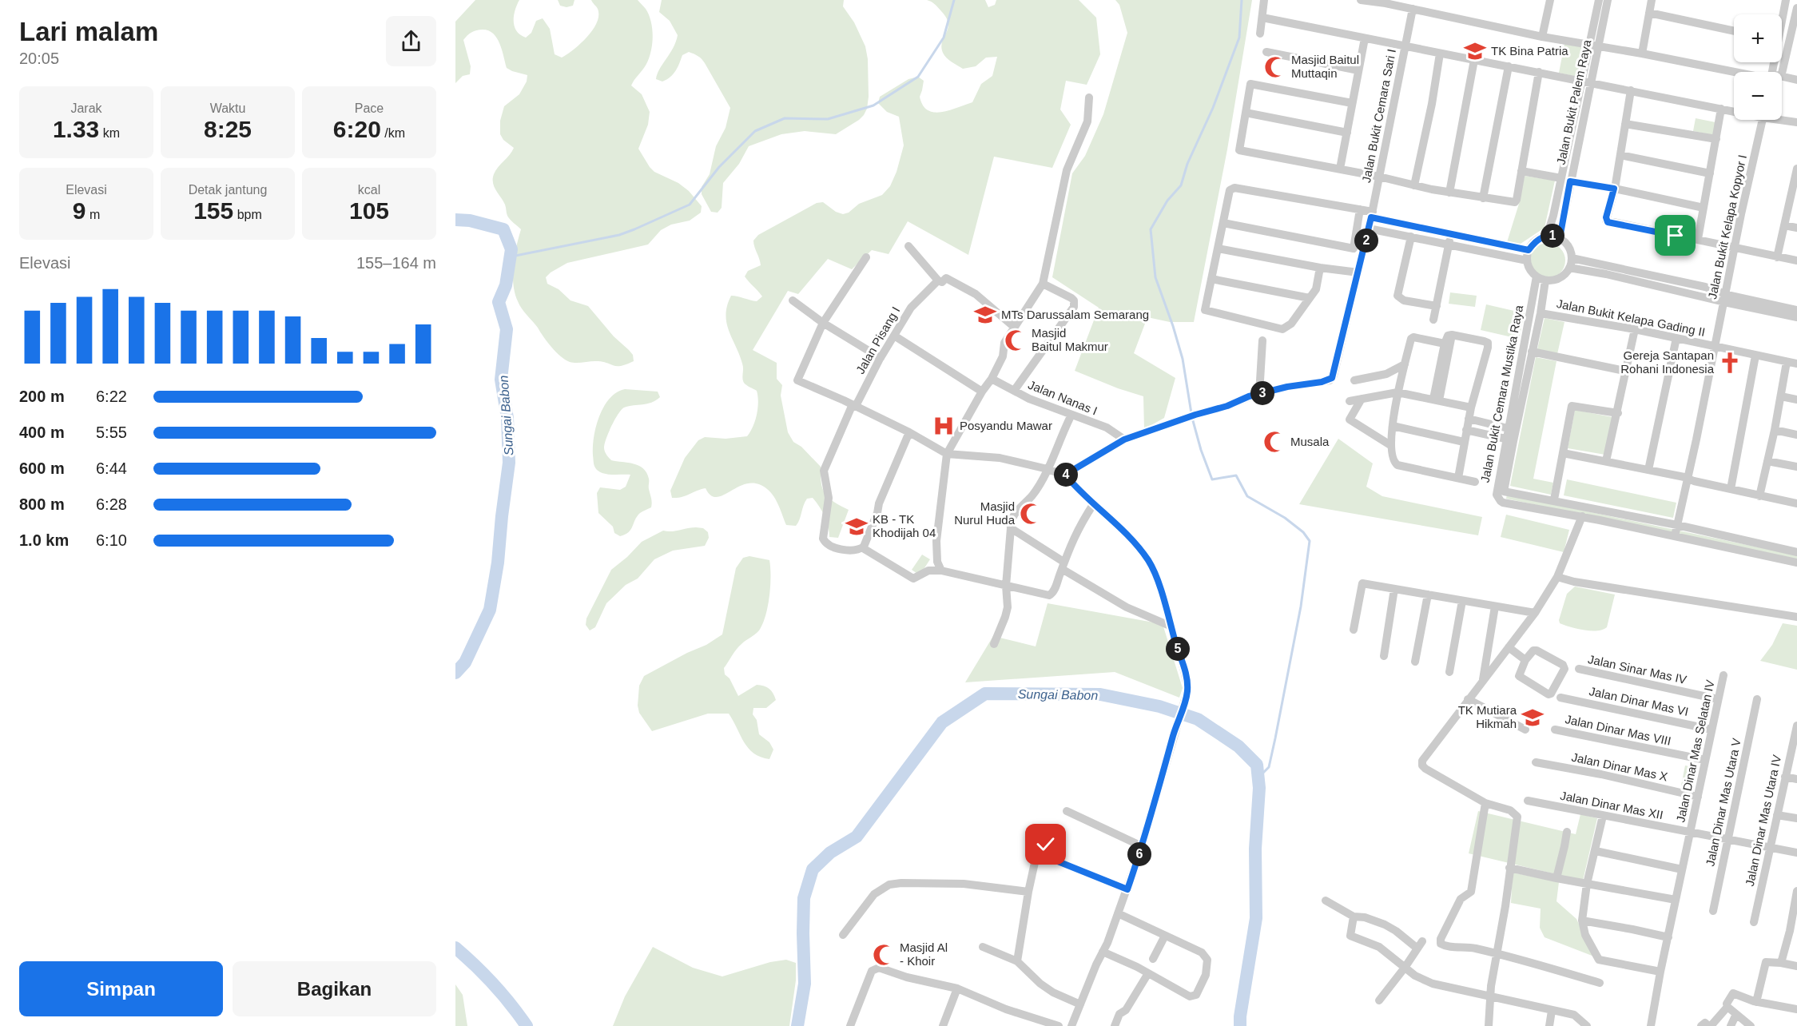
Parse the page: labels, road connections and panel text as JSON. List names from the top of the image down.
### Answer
{
  "streets": {
    "street": [
      "Jalan Bukit Palem Raya",
      "Jalan Bukit Cemara Sari I",
      "Jalan Bukit Kelapa Kopyor I",
      "Jalan Bukit Kelapa Gading II",
      "Jalan Pisang I",
      "Jalan Bukit Cemara Mustika Raya",
      "Jalan Nanas I",
      "Jalan Sinar Mas IV",
      "Jalan Dinar Mas VI",
      "Jalan Dinar Mas VIII",
      "Jalan Dinar Mas Selatan IV",
      "Jalan Dinar Mas X",
      "Jalan Dinar Mas Utara V",
      "Jalan Dinar Mas XII",
      "Jalan Dinar Mas Utara IV"
    ]
  },
  "crossings": [
    ["Jalan Bukit Palem Raya", "Jalan Bukit Cemara Mustika Raya"],
    ["Jalan Bukit Kelapa Kopyor I", "Jalan Bukit Kelapa Gading II"],
    ["Jalan Bukit Kelapa Gading II", "Jalan Bukit Cemara Mustika Raya"],
    ["Jalan Sinar Mas IV", "Jalan Dinar Mas Selatan IV"],
    ["Jalan Dinar Mas VI", "Jalan Dinar Mas Selatan IV"],
    ["Jalan Dinar Mas VIII", "Jalan Dinar Mas Selatan IV"],
    ["Jalan Dinar Mas Selatan IV", "Jalan Dinar Mas X"],
    ["Jalan Dinar Mas Selatan IV", "Jalan Dinar Mas XII"],
    ["Jalan Dinar Mas Utara V", "Jalan Dinar Mas XII"],
    ["Jalan Dinar Mas XII", "Jalan Dinar Mas Utara IV"]
  ],
  "water": ["Sungai Babon"],
  "places": {
    "school or university": [
      "TK Bina Patria",
      "MTs Darussalam Semarang",
      "KB - TK Khodijah 04",
      "TK Mutiara Hikmah"
    ],
    "mosque": [
      "Masjid Baitul Muttaqin",
      "Masjid Baitul Makmur",
      "Musala",
      "Masjid Nurul Huda",
      "Masjid Al - Khoir"
    ],
    "church": ["Gereja Santapan Rohani Indonesia"],
    "hospital": ["Posyandu Mawar"]
  },
  "page": {
    "heading": ["Lari malam", "20:05"],
    "map_buttons": ["+", "−"],
    "stats": [
      ["Jarak", "1.33 km"],
      ["Waktu", "8:25"],
      ["Pace", "6:20 /km"],
      ["Elevasi", "9 m"],
      ["Detak jantung", "155 bpm"],
      ["kcal", "105"]
    ],
    "pins": [
      "1",
      "2",
      "3",
      "4",
      "5",
      "6"
    ],
    "chart": ["Elevasi", "155–164 m"],
    "list": [
      {
        "name": "200 m",
        "note": "6:22"
      },
      {
        "name": "400 m",
        "note": "5:55"
      },
      {
        "name": "600 m",
        "note": "6:44"
      },
      {
        "name": "800 m",
        "note": "6:28"
      },
      {
        "name": "1.0 km",
        "note": "6:10"
      }
    ],
    "buttons": ["Simpan", "Bagikan"]
  }
}
